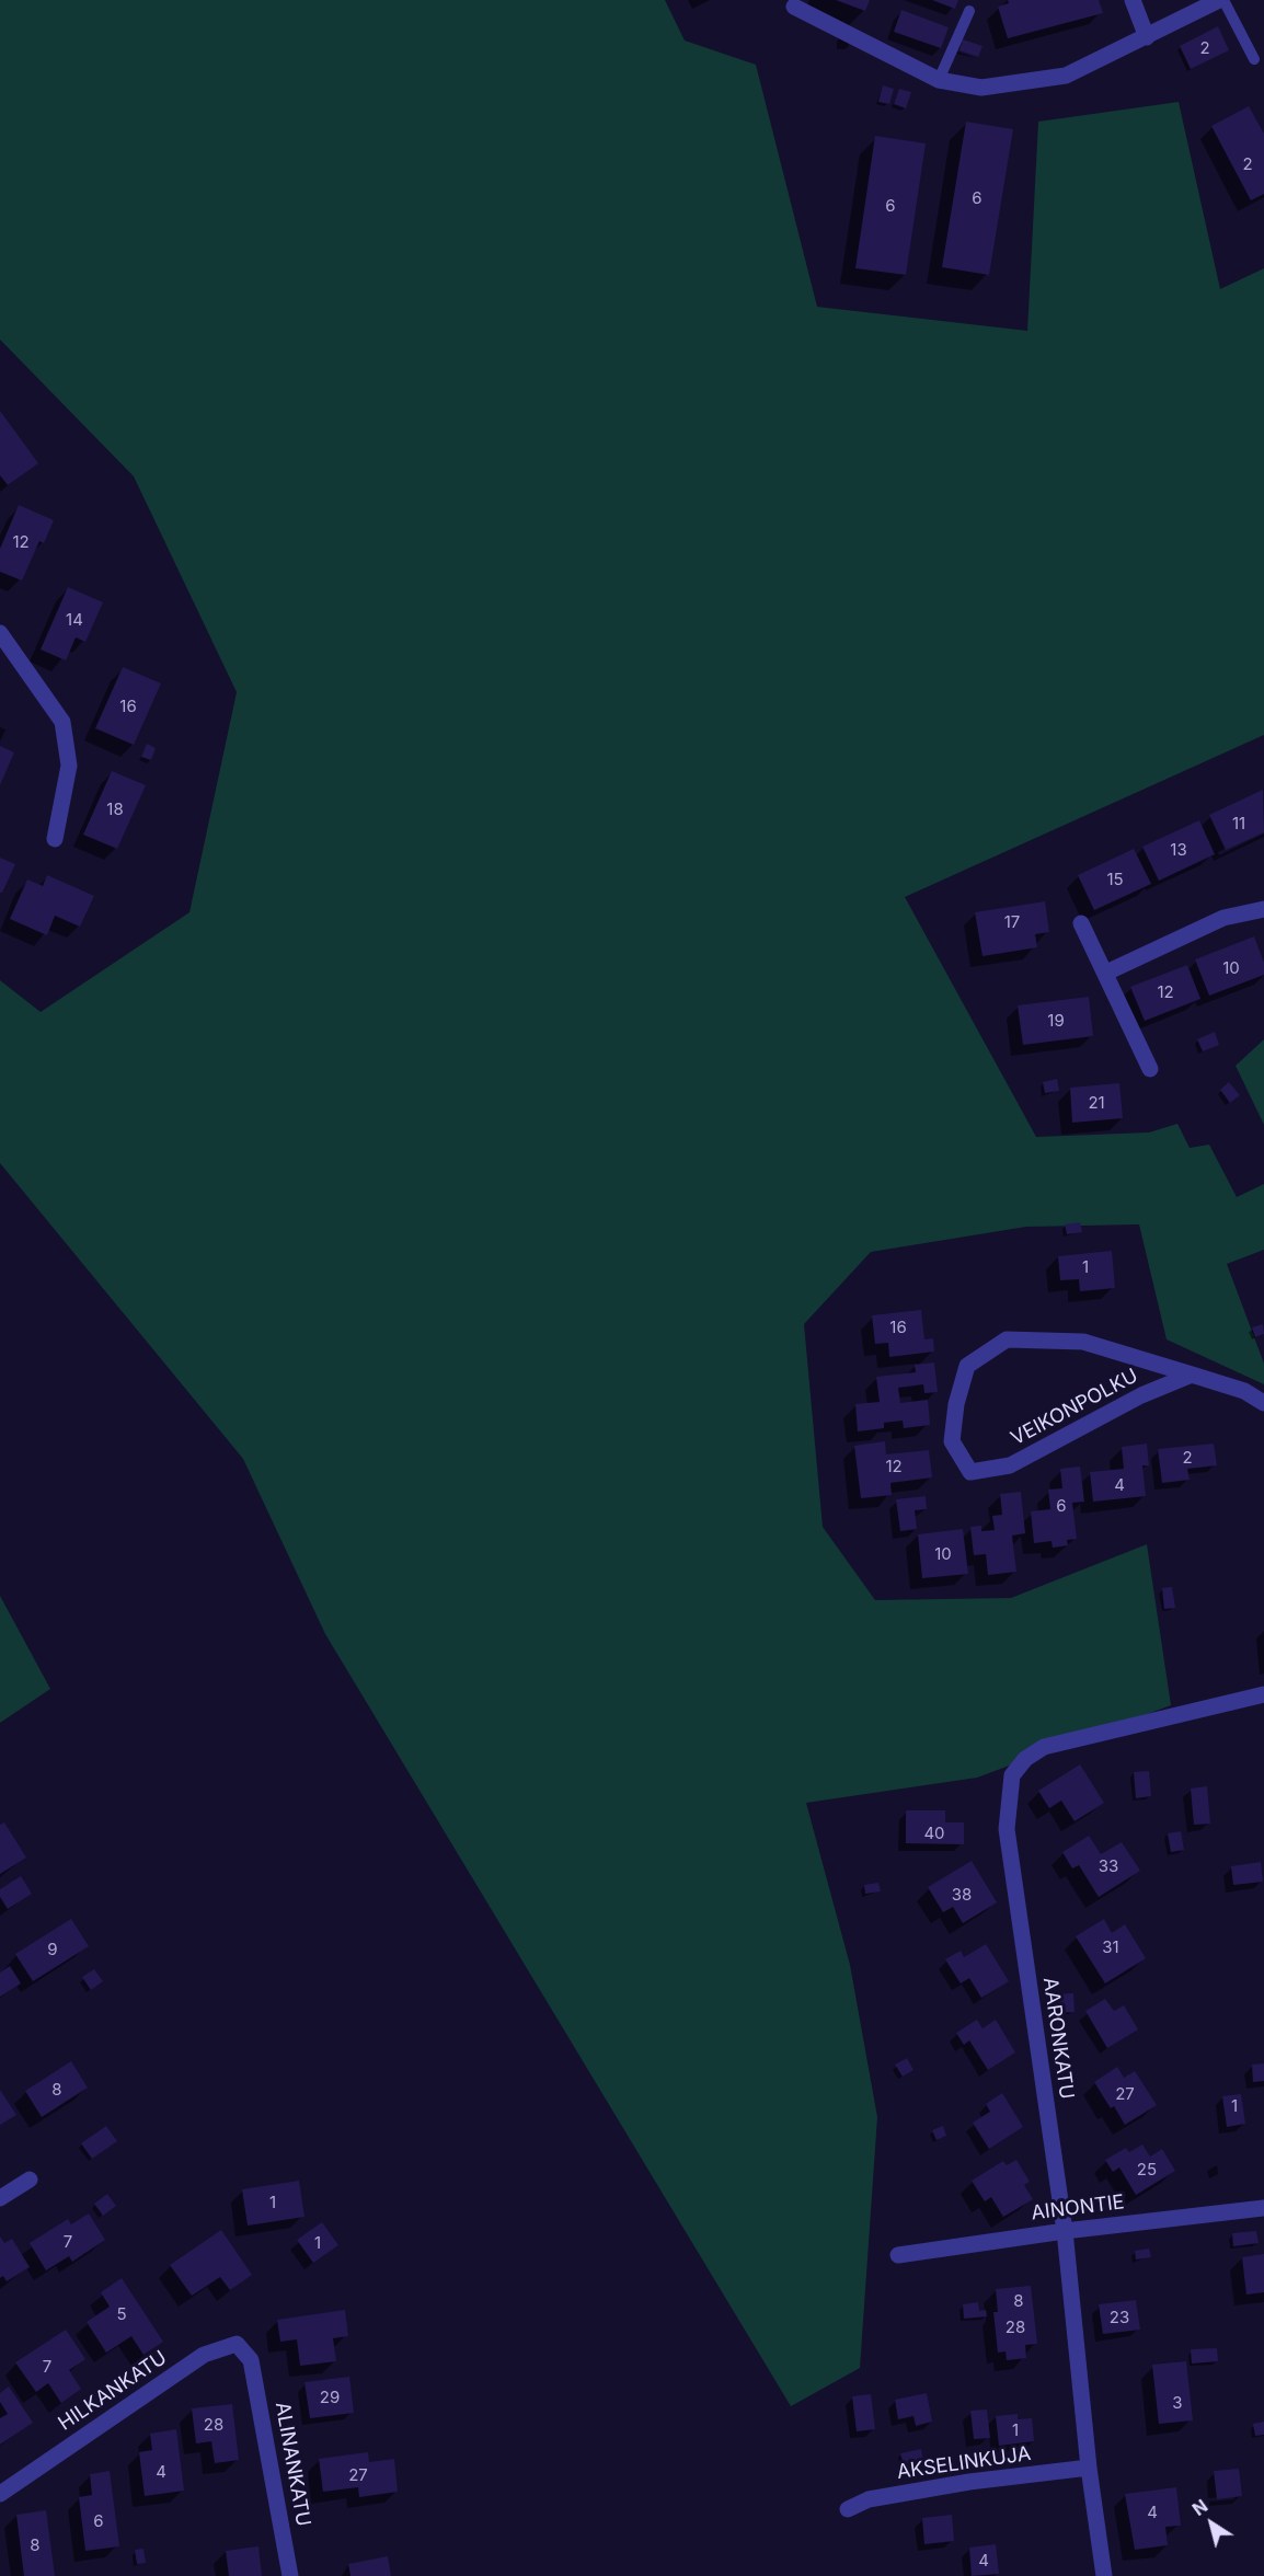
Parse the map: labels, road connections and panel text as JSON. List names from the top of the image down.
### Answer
{
  "streets": {
    "street": [
      "VEIKONPOLKU",
      "AARONKATU",
      "AINONTIE",
      "HILKANKATU",
      "AKSELINKUJA",
      "ALINANKATU"
    ]
  },
  "crossings": [
    ["AARONKATU", "AINONTIE"],
    ["AARONKATU", "AKSELINKUJA"],
    ["HILKANKATU", "ALINANKATU"]
  ],
  "house_numbers": [
    "2",
    "2",
    "6",
    "6",
    "12",
    "14",
    "16",
    "18",
    "11",
    "13",
    "15",
    "17",
    "10",
    "12",
    "19",
    "21",
    "1",
    "16",
    "2",
    "12",
    "4",
    "6",
    "10",
    "40",
    "33",
    "38",
    "31",
    "9",
    "8",
    "27",
    "1",
    "25",
    "1",
    "7",
    "1",
    "8",
    "5",
    "23",
    "28",
    "7",
    "29",
    "3",
    "28",
    "1",
    "4",
    "27",
    "4",
    "6",
    "8",
    "4"
  ],
  "north": "top left"
}
